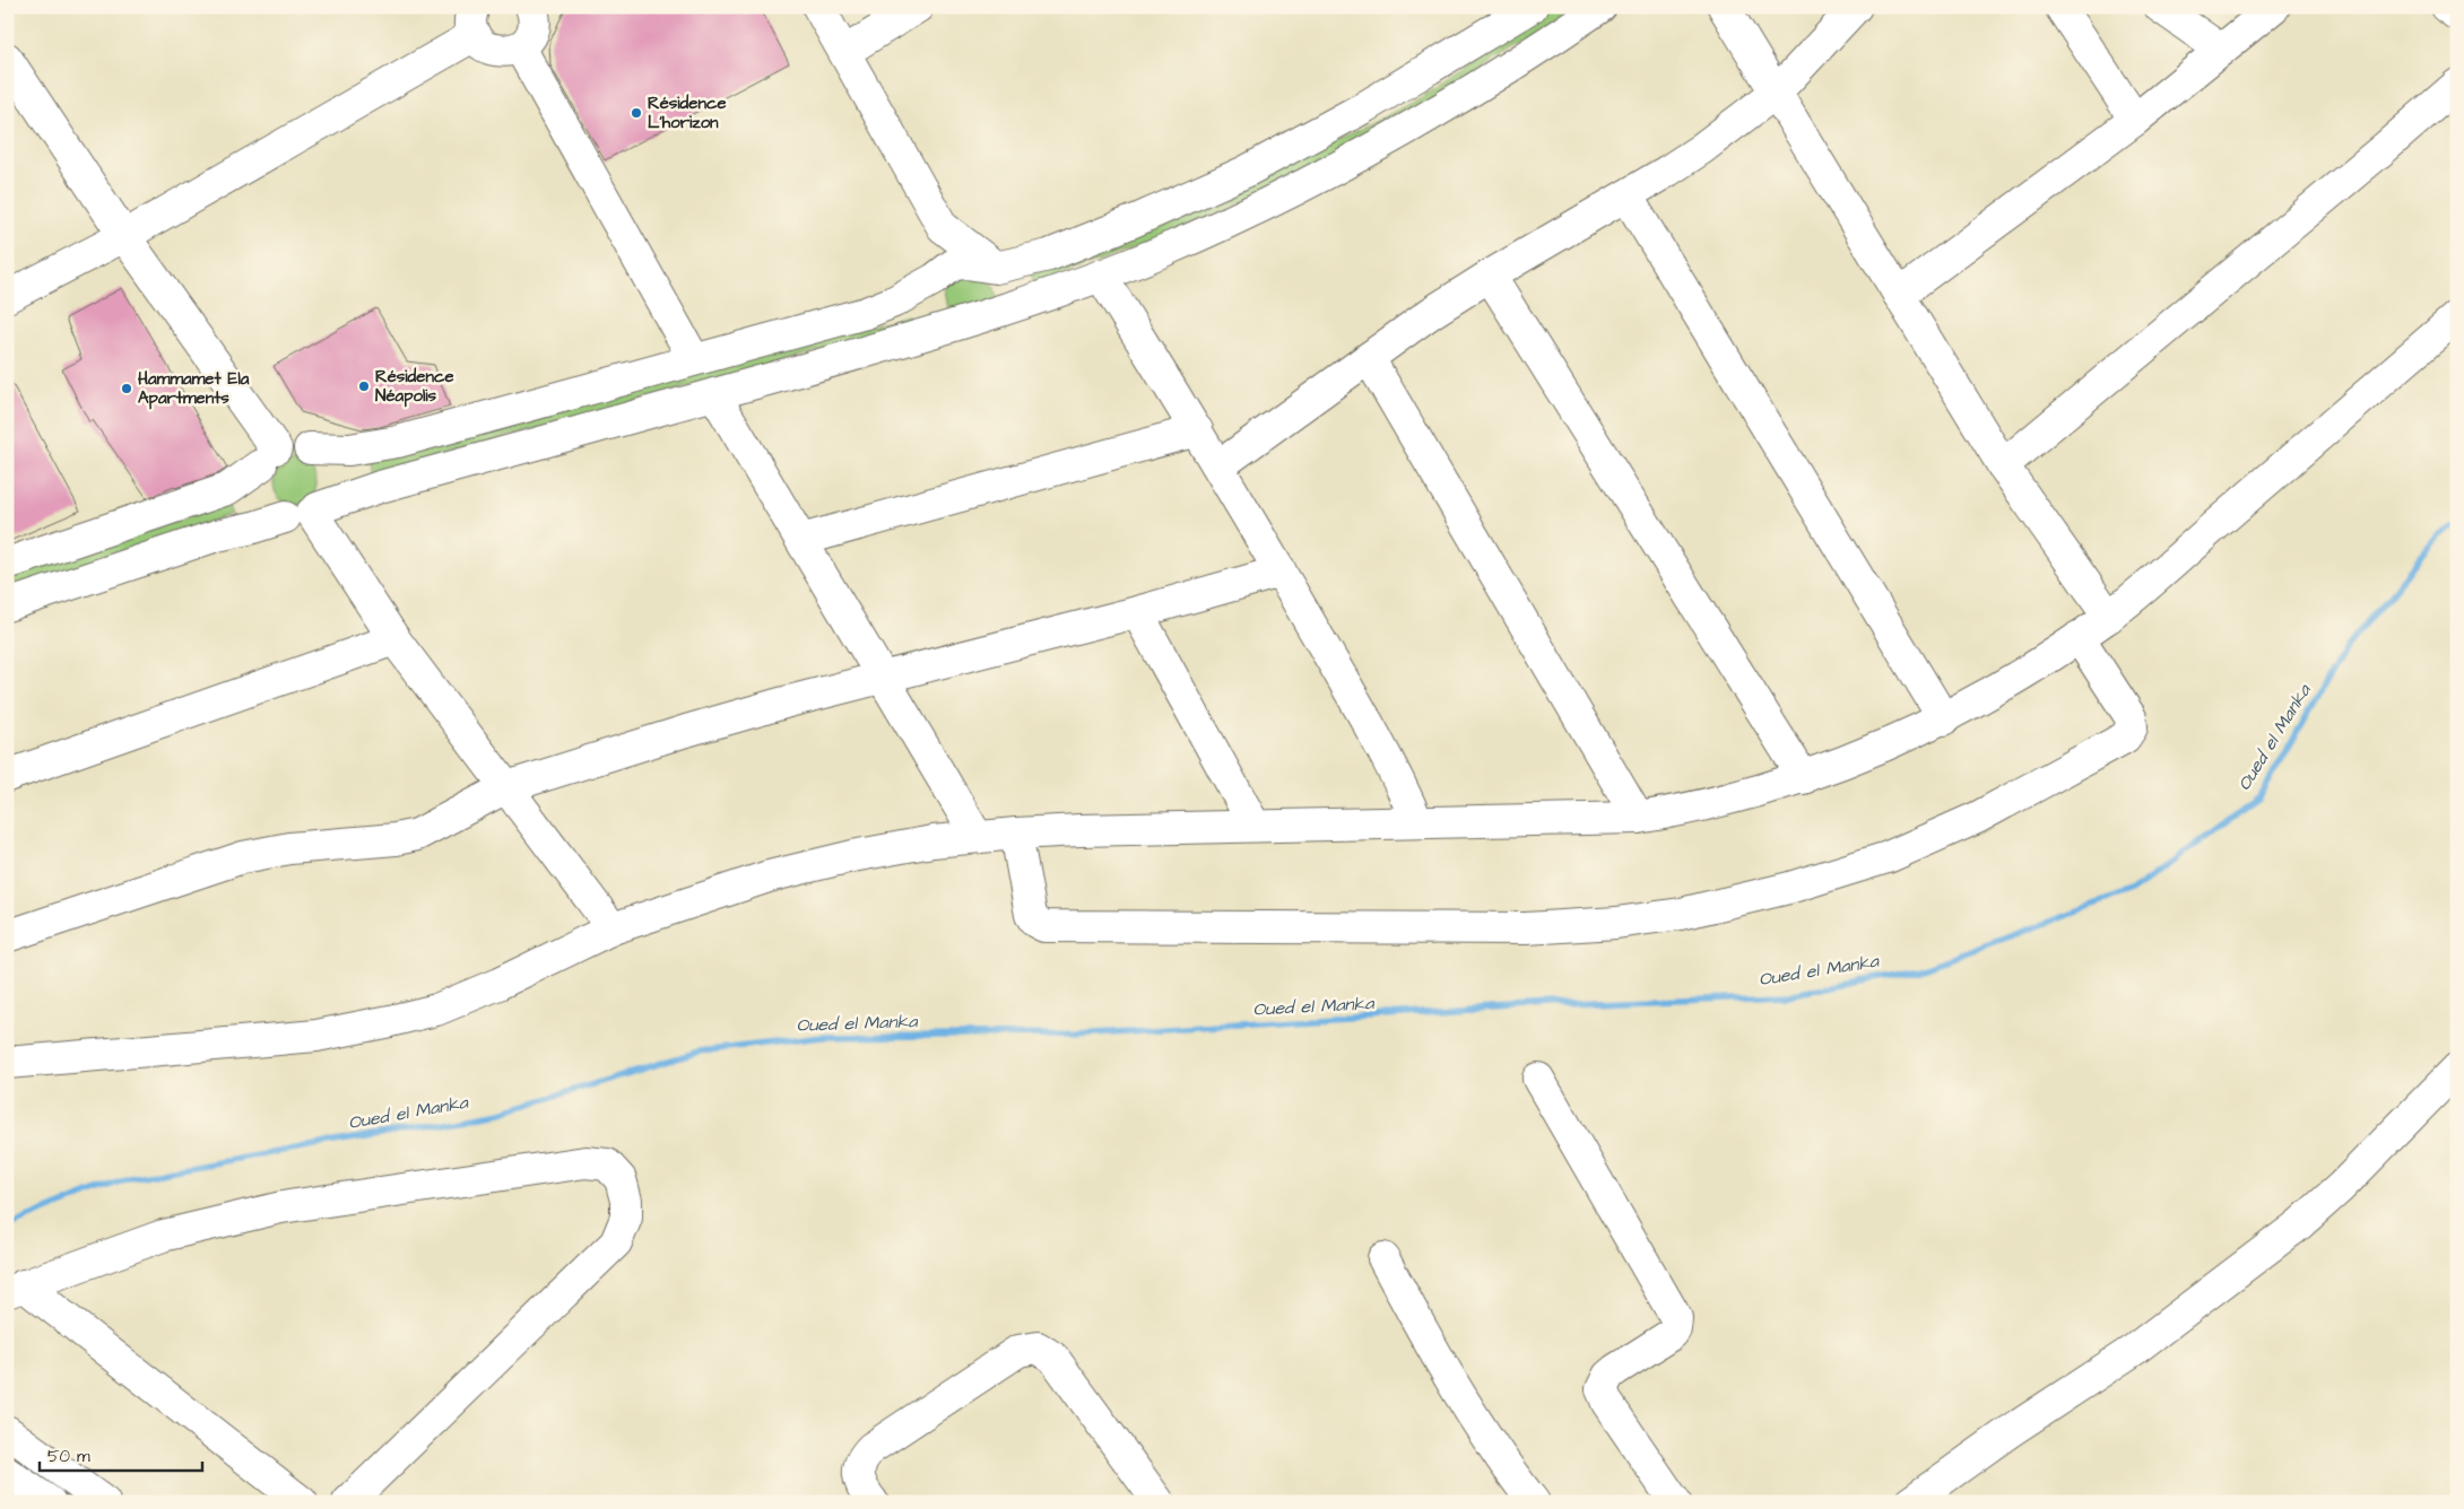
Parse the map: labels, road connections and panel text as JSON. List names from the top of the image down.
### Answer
{
  "water": ["Oued el Manka"],
  "places": ["Résidence L'horizon", "Résidence Néapolis", "Hammamet Ela Apartments"],
  "scale_bar": "50 m"
}
